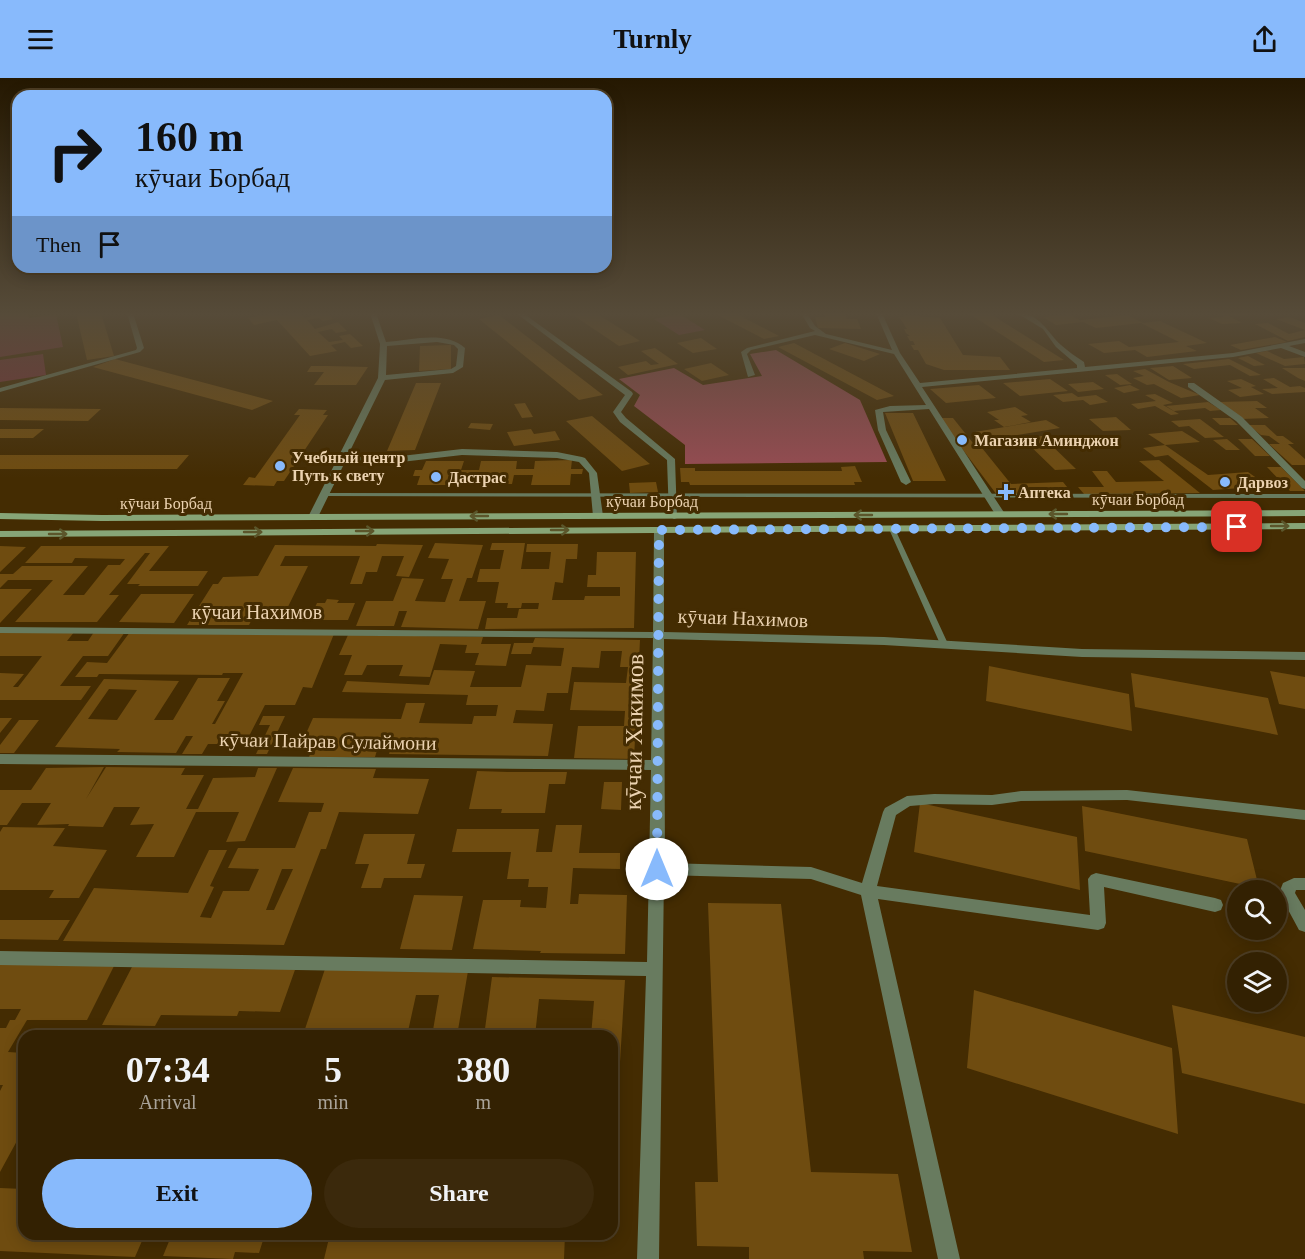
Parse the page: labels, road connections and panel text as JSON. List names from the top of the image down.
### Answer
{
  "streets": {
    "main road": ["кӯчаи Борбад"],
    "street": ["кӯчаи Нахимов", "кӯчаи Хакимов", "кӯчаи Пайрав Сулаймони"]
  },
  "crossings": [
    ["кӯчаи Борбад", "кӯчаи Хакимов"],
    ["кӯчаи Нахимов", "кӯчаи Хакимов"],
    ["кӯчаи Хакимов", "кӯчаи Пайрав Сулаймони"]
  ],
  "places": {
    "other": [
      "Магазин Аминджон",
      "Учебный центр Путь к свету",
      "Дастрас",
      "Дарвоз"
    ],
    "health": ["Аптека"]
  },
  "page": {
    "header": "Turnly",
    "turn": ["160 m", "кӯчаи Борбад"],
    "then": "Then",
    "eta": [
      "07:34",
      "Arrival",
      "5",
      "min",
      "380",
      "m"
    ],
    "buttons": ["Exit", "Share"]
  }
}
